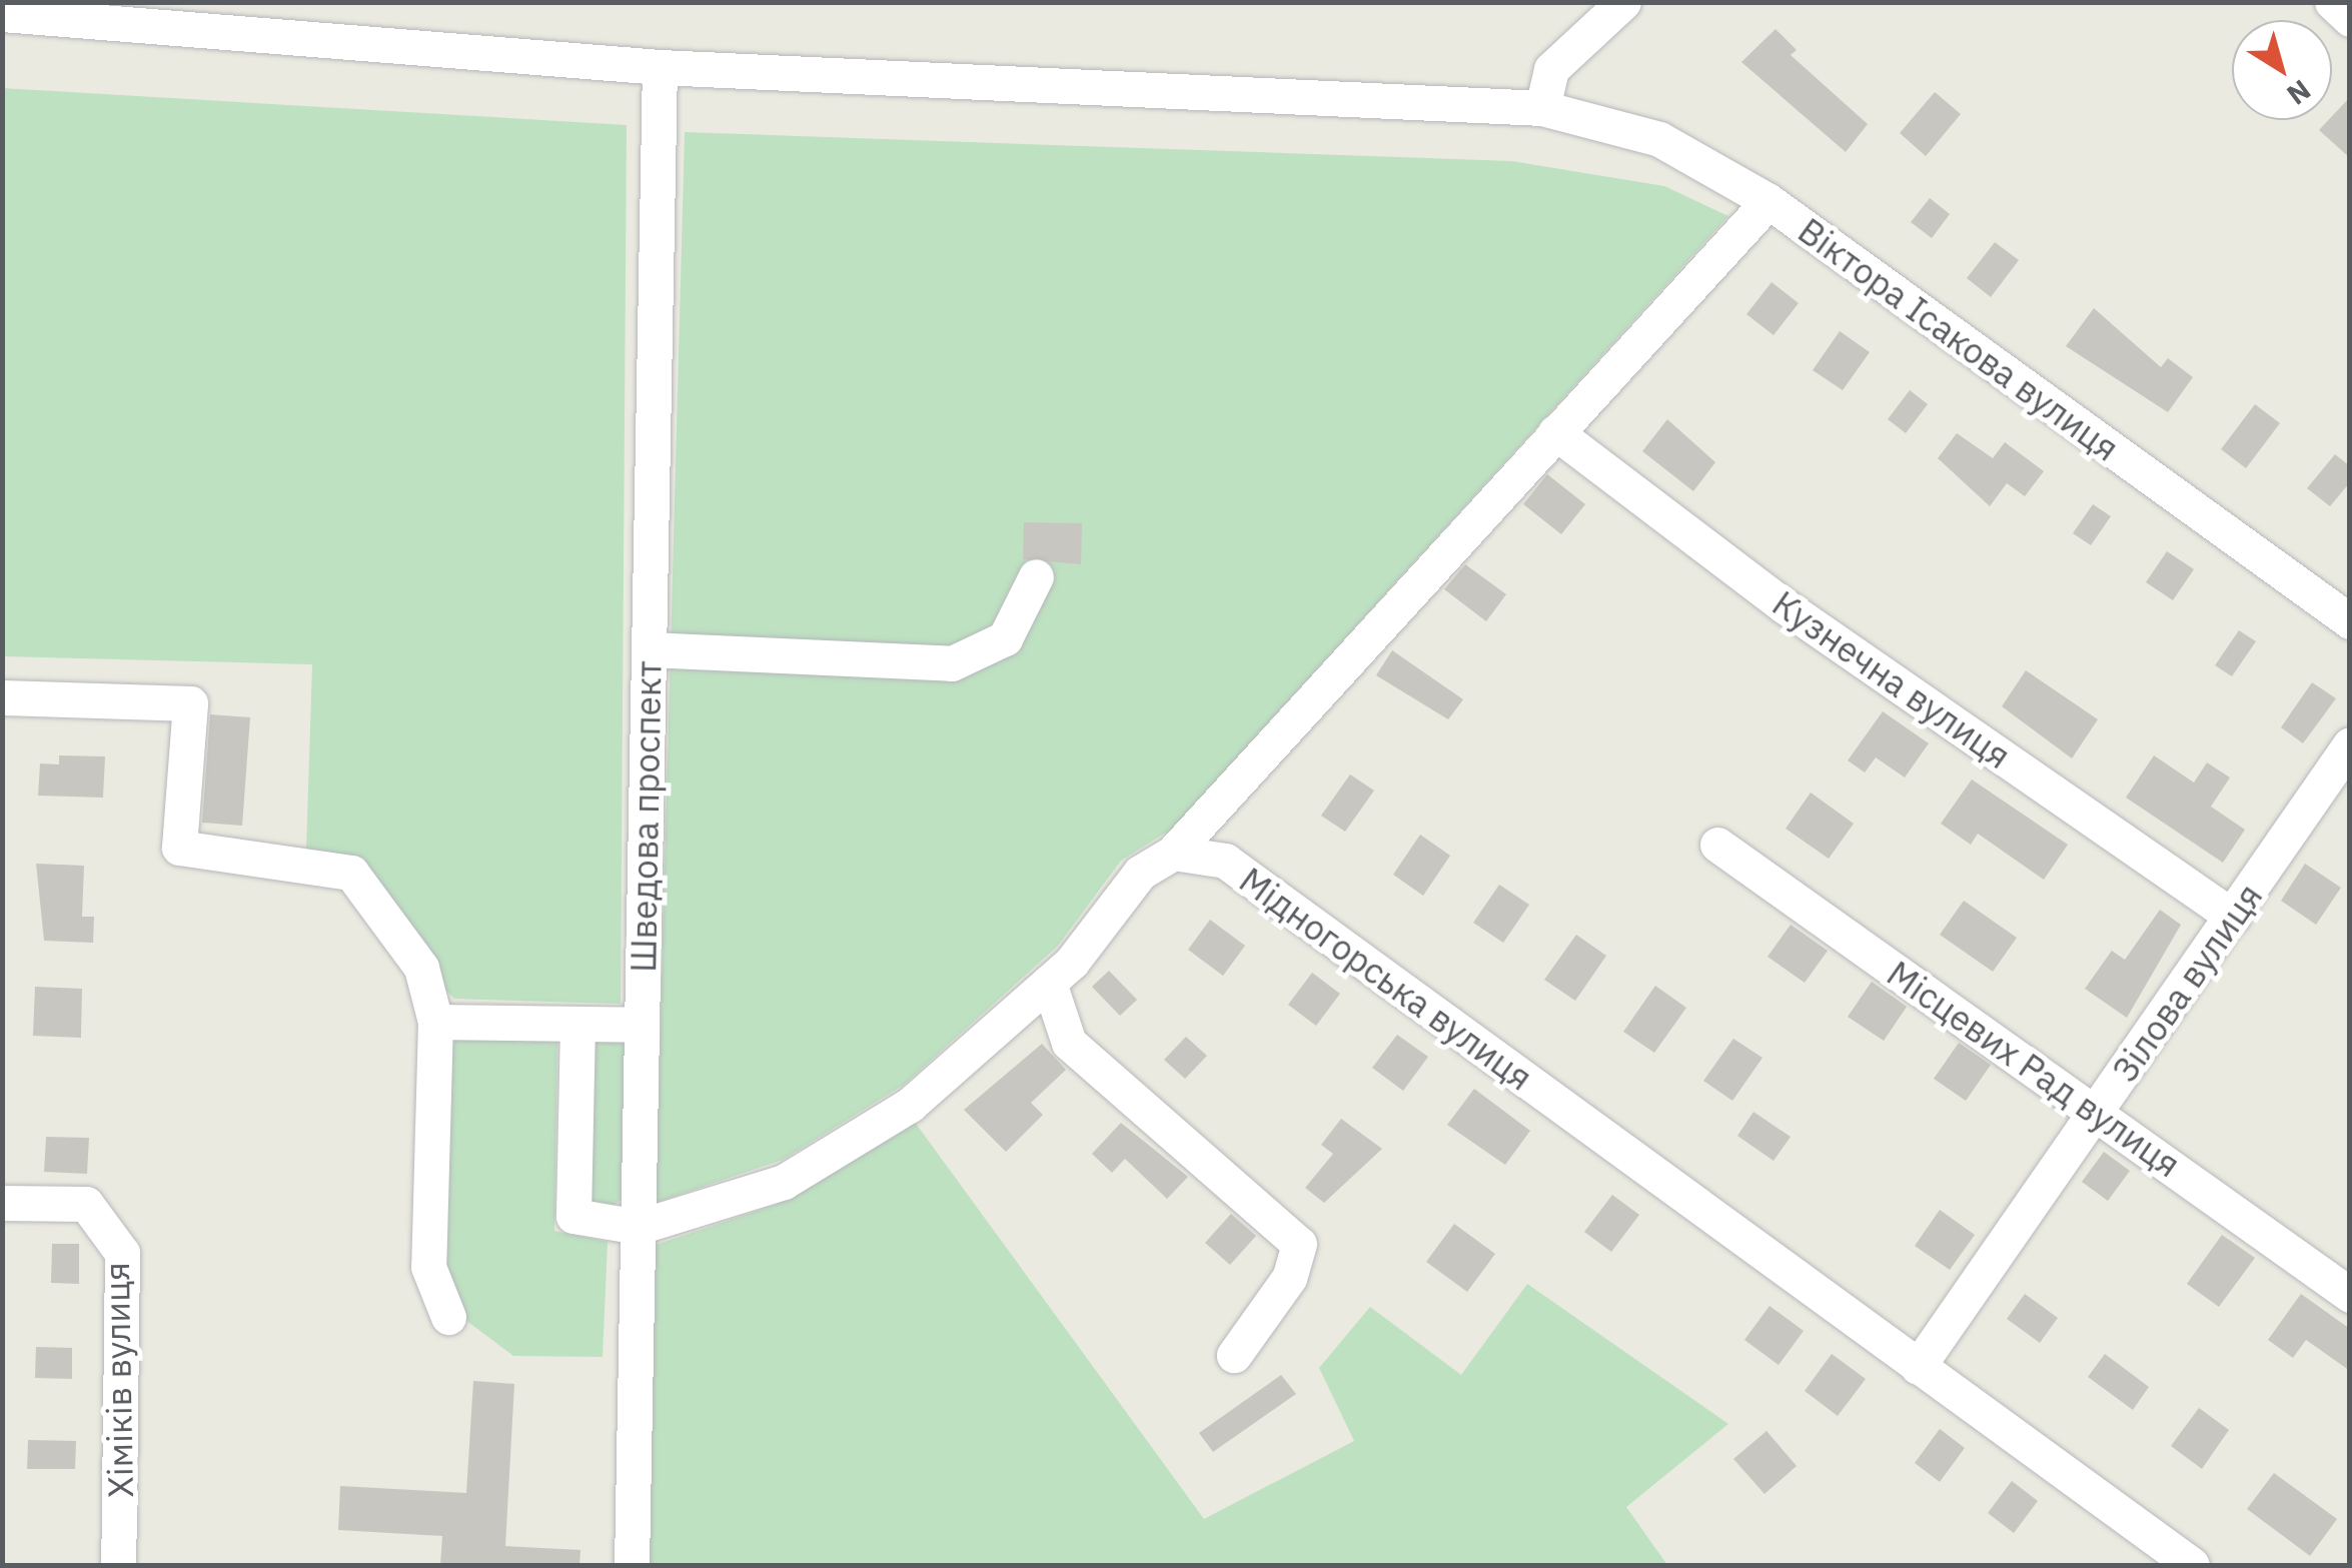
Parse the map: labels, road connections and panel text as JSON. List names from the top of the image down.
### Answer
{
  "streets": {
    "street": [
      "Віктора Ісакова вулиця",
      "Кузнечна вулиця",
      "Шведова проспект",
      "Мідногорська вулиця",
      "Зілова вулиця",
      "Місцевих Рад вулиця",
      "Хіміків вулиця"
    ]
  },
  "crossings": [
    ["Віктора Ісакова вулиця", "Шведова проспект"],
    ["Кузнечна вулиця", "Зілова вулиця"],
    ["Мідногорська вулиця", "Зілова вулиця"],
    ["Зілова вулиця", "Місцевих Рад вулиця"]
  ],
  "north": "bottom right"
}
